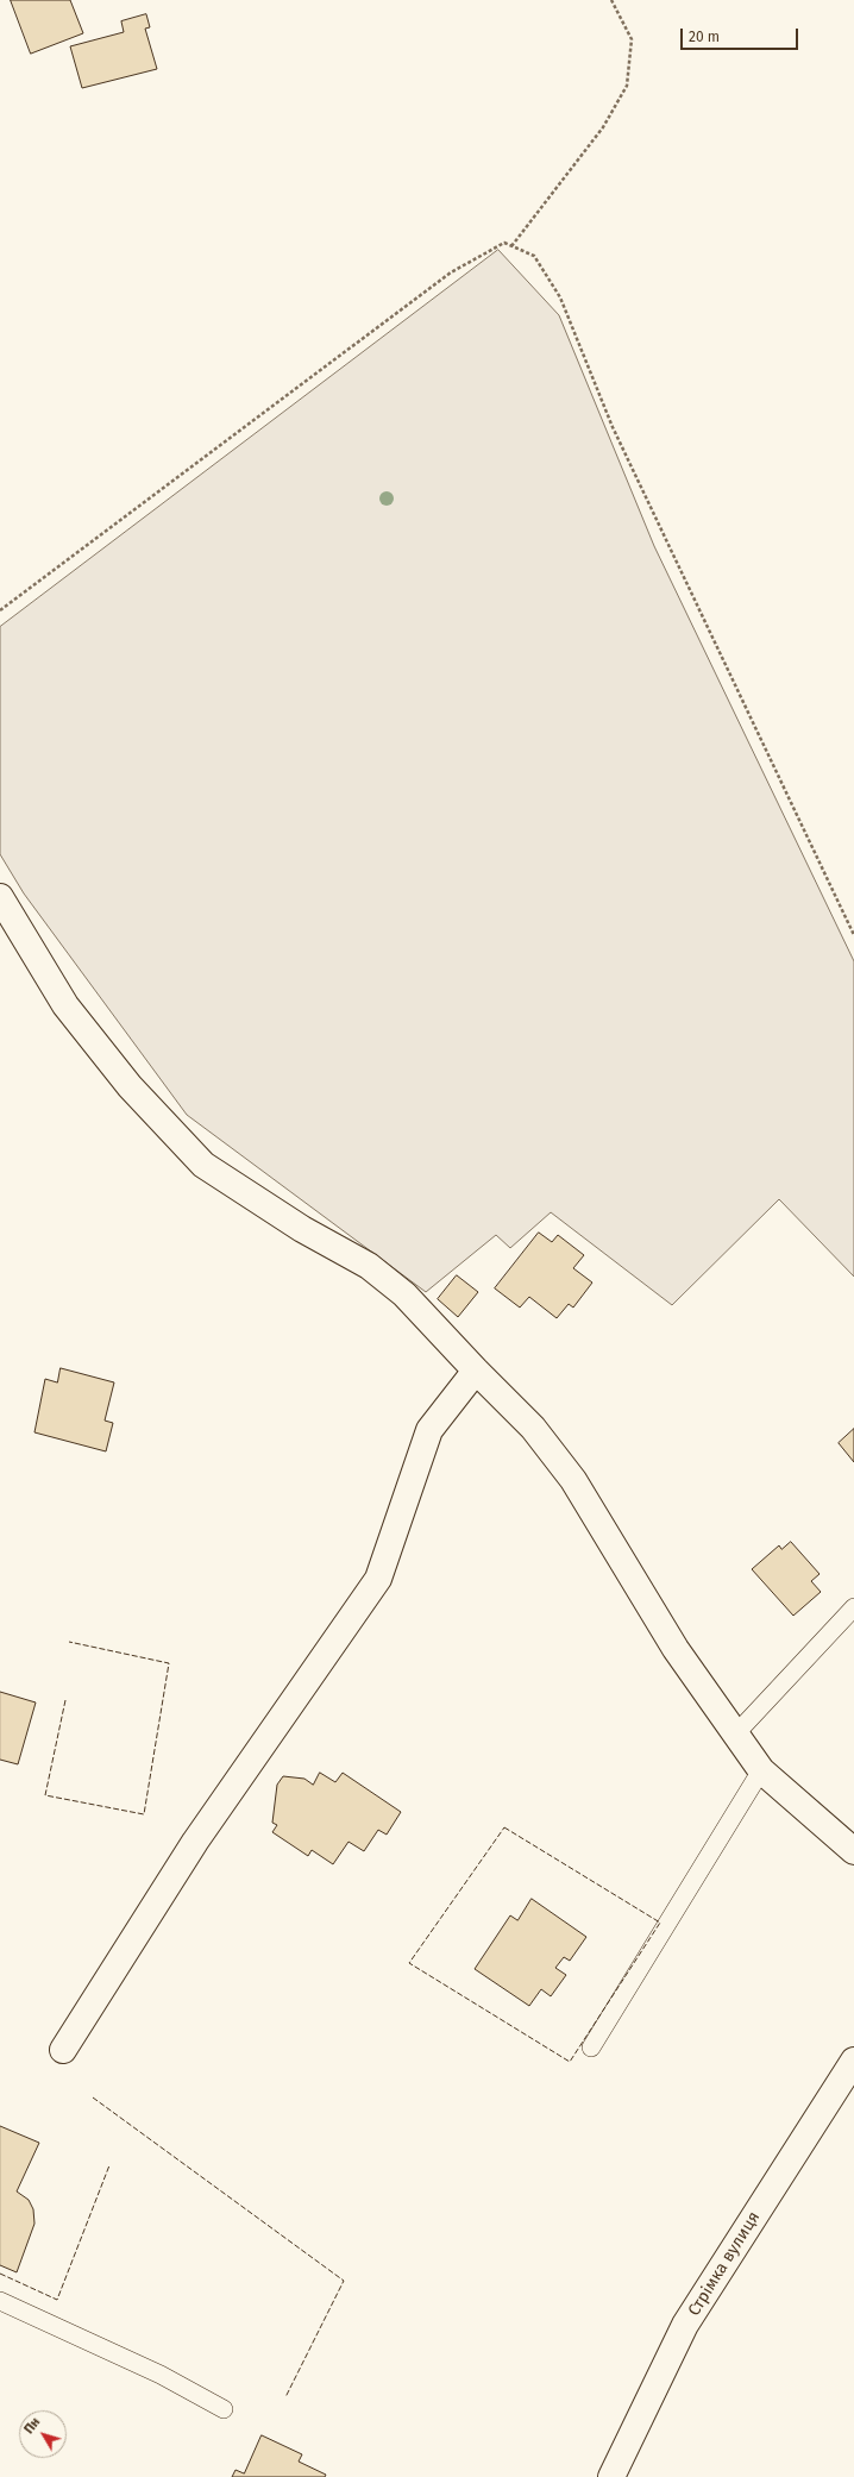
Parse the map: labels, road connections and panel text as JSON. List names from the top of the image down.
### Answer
{
  "streets": {
    "street": ["Стрімка вулиця"]
  },
  "scale_bar": "20 m",
  "north": "top left"
}
